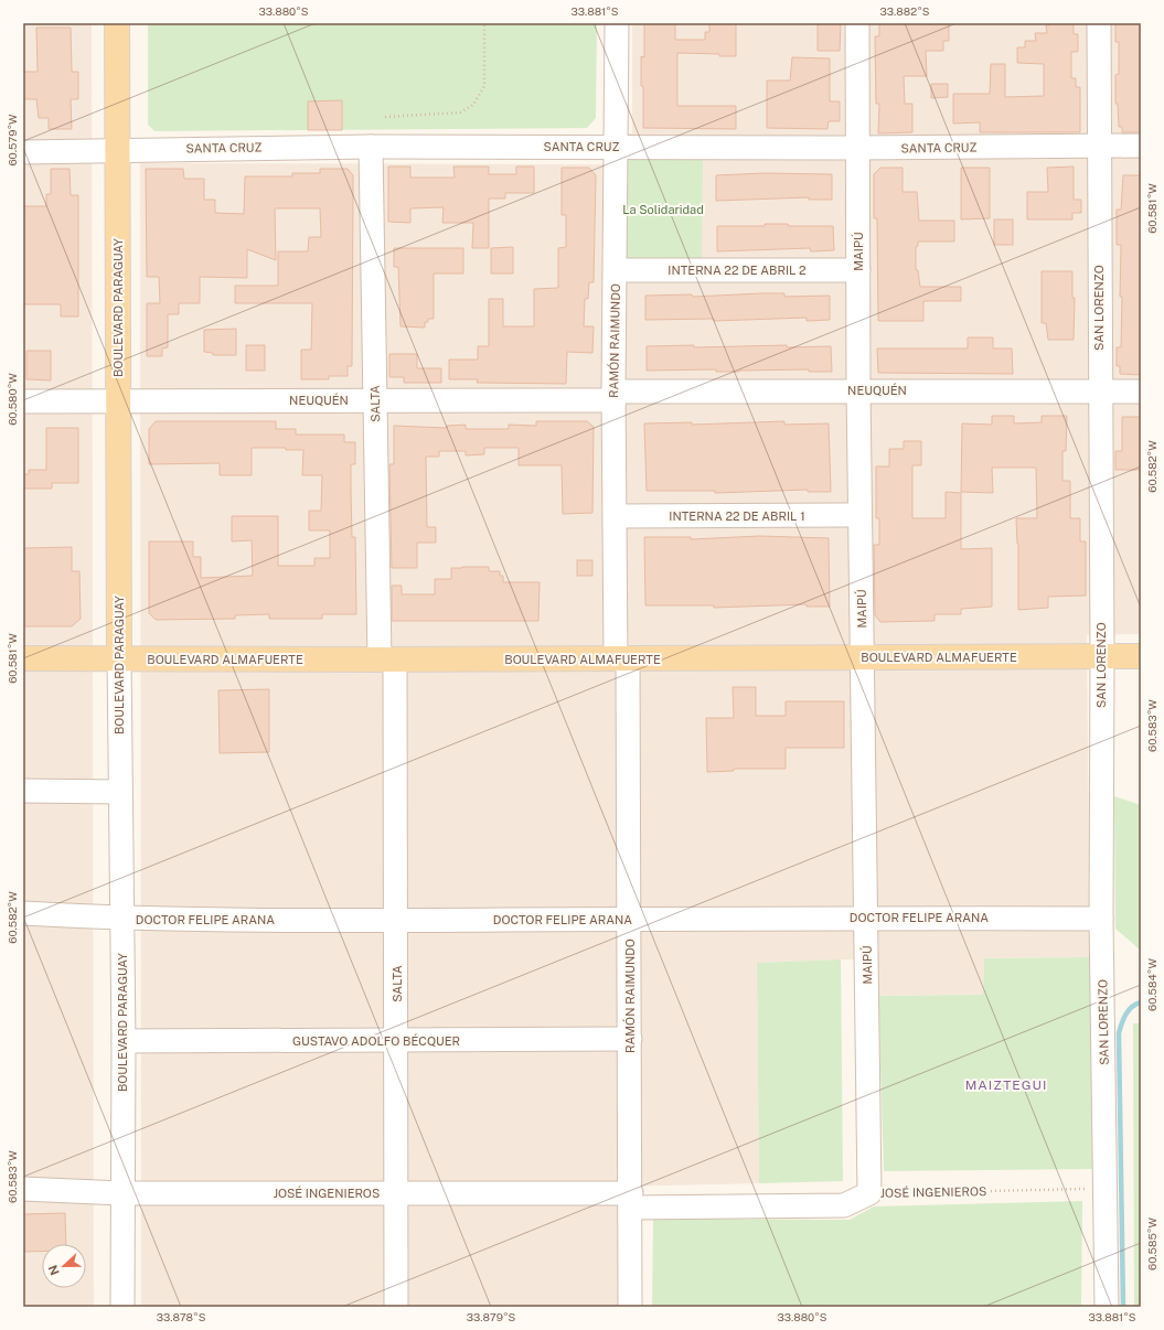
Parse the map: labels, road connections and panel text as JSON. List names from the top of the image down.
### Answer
{
  "streets": {
    "main road": ["BOULEVARD PARAGUAY", "BOULEVARD ALMAFUERTE"],
    "street": [
      "SANTA CRUZ",
      "MAIPÚ",
      "INTERNA 22 DE ABRIL 2",
      "SAN LORENZO",
      "RAMÓN RAIMUNDO",
      "NEUQUÉN",
      "SALTA",
      "INTERNA 22 DE ABRIL 1",
      "DOCTOR FELIPE ARANA",
      "GUSTAVO ADOLFO BÉCQUER",
      "JOSÉ INGENIEROS"
    ]
  },
  "crossings": [
    ["SANTA CRUZ", "MAIPÚ"],
    ["SANTA CRUZ", "BOULEVARD PARAGUAY"],
    ["SANTA CRUZ", "SAN LORENZO"],
    ["SANTA CRUZ", "RAMÓN RAIMUNDO"],
    ["SANTA CRUZ", "SALTA"],
    ["MAIPÚ", "INTERNA 22 DE ABRIL 2"],
    ["MAIPÚ", "NEUQUÉN"],
    ["MAIPÚ", "INTERNA 22 DE ABRIL 1"],
    ["MAIPÚ", "BOULEVARD ALMAFUERTE"],
    ["MAIPÚ", "DOCTOR FELIPE ARANA"],
    ["MAIPÚ", "JOSÉ INGENIEROS"],
    ["INTERNA 22 DE ABRIL 2", "RAMÓN RAIMUNDO"],
    ["BOULEVARD PARAGUAY", "NEUQUÉN"],
    ["BOULEVARD PARAGUAY", "BOULEVARD ALMAFUERTE"],
    ["BOULEVARD PARAGUAY", "DOCTOR FELIPE ARANA"],
    ["BOULEVARD PARAGUAY", "GUSTAVO ADOLFO BÉCQUER"],
    ["BOULEVARD PARAGUAY", "JOSÉ INGENIEROS"],
    ["SAN LORENZO", "NEUQUÉN"],
    ["SAN LORENZO", "BOULEVARD ALMAFUERTE"],
    ["SAN LORENZO", "DOCTOR FELIPE ARANA"],
    ["SAN LORENZO", "JOSÉ INGENIEROS"],
    ["RAMÓN RAIMUNDO", "NEUQUÉN"],
    ["RAMÓN RAIMUNDO", "INTERNA 22 DE ABRIL 1"],
    ["RAMÓN RAIMUNDO", "BOULEVARD ALMAFUERTE"],
    ["RAMÓN RAIMUNDO", "DOCTOR FELIPE ARANA"],
    ["RAMÓN RAIMUNDO", "GUSTAVO ADOLFO BÉCQUER"],
    ["RAMÓN RAIMUNDO", "JOSÉ INGENIEROS"],
    ["NEUQUÉN", "SALTA"],
    ["SALTA", "BOULEVARD ALMAFUERTE"],
    ["SALTA", "DOCTOR FELIPE ARANA"],
    ["SALTA", "GUSTAVO ADOLFO BÉCQUER"],
    ["SALTA", "JOSÉ INGENIEROS"]
  ],
  "districts": ["MAIZTEGUI"],
  "parks": ["La Solidaridad"],
  "north": "left",
  "coordinates": [
    "33.880°S",
    "33.881°S",
    "33.882°S",
    "60.579°W",
    "60.581°W",
    "60.580°W",
    "60.582°W",
    "60.583°W",
    "60.584°W",
    "60.585°W",
    "33.878°S",
    "33.879°S"
  ]
}
